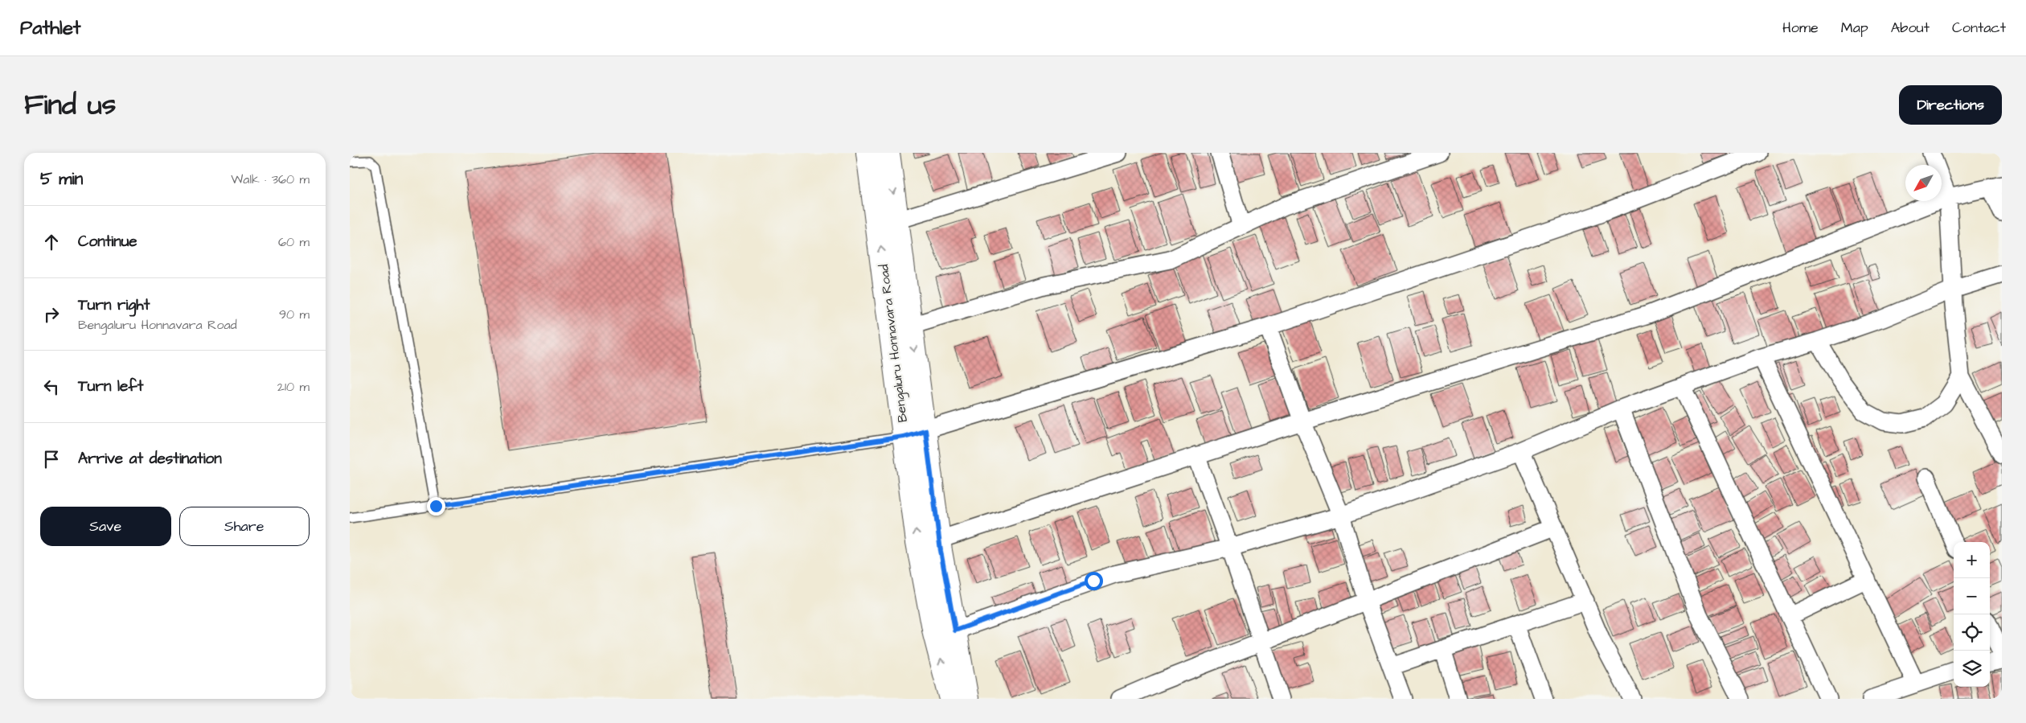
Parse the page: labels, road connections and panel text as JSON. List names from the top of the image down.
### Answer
{
  "streets": {
    "main road": ["Bengaluru Honnavara Road"]
  },
  "north": "bottom left",
  "page": {
    "header": "Pathlet",
    "nav": [
      "Home",
      "Map",
      "About",
      "Contact"
    ],
    "title": "Find us",
    "buttons": [
      "Directions",
      ["Save", "Share"]
    ],
    "heading": ["5 min", "Walk · 360 m"],
    "list": [
      ["Continue", "60 m"],
      ["Turn right", "Bengaluru Honnavara Road", "90 m"],
      ["Turn left", "210 m"],
      "Arrive at destination"
    ],
    "map_buttons": ["+", "−"]
  }
}
